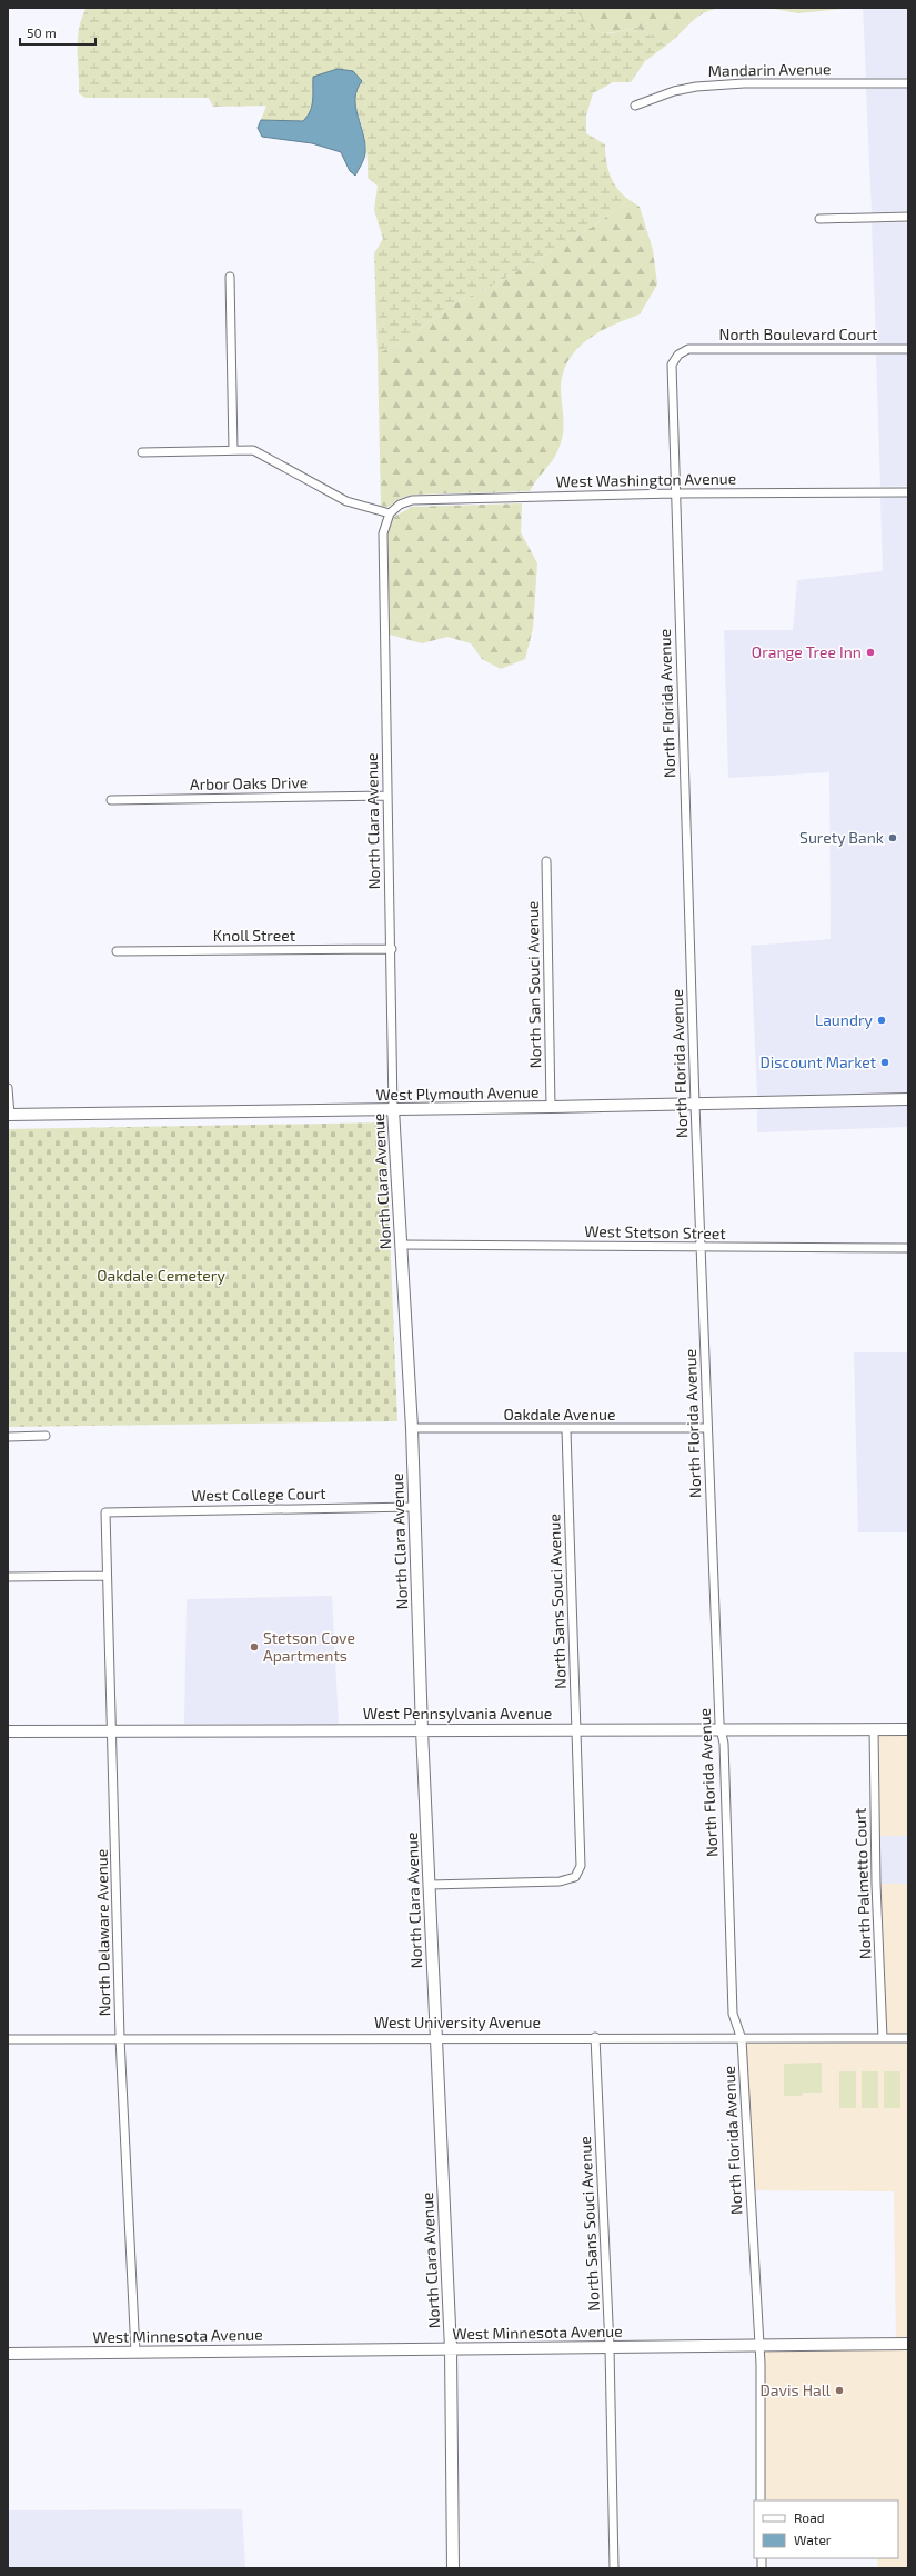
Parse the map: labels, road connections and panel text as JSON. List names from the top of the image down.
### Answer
{
  "streets": {
    "street": [
      "Mandarin Avenue",
      "North Boulevard Court",
      "West Washington Avenue",
      "North Florida Avenue",
      "Arbor Oaks Drive",
      "North Clara Avenue",
      "Knoll Street",
      "North San Souci Avenue",
      "West Plymouth Avenue",
      "West Stetson Street",
      "Oakdale Avenue",
      "West College Court",
      "North Sans Souci Avenue",
      "West Pennsylvania Avenue",
      "North Palmetto Court",
      "North Delaware Avenue",
      "West University Avenue",
      "West Minnesota Avenue"
    ]
  },
  "crossings": [
    ["North Boulevard Court", "North Florida Avenue"],
    ["West Washington Avenue", "North Florida Avenue"],
    ["West Washington Avenue", "North Clara Avenue"],
    ["North Florida Avenue", "West Plymouth Avenue"],
    ["North Florida Avenue", "West Stetson Street"],
    ["North Florida Avenue", "Oakdale Avenue"],
    ["North Florida Avenue", "West Pennsylvania Avenue"],
    ["North Florida Avenue", "West University Avenue"],
    ["North Florida Avenue", "West Minnesota Avenue"],
    ["Arbor Oaks Drive", "North Clara Avenue"],
    ["North Clara Avenue", "Knoll Street"],
    ["North Clara Avenue", "West Plymouth Avenue"],
    ["North Clara Avenue", "West Stetson Street"],
    ["North Clara Avenue", "Oakdale Avenue"],
    ["North Clara Avenue", "West College Court"],
    ["North Clara Avenue", "North Sans Souci Avenue"],
    ["North Clara Avenue", "West Pennsylvania Avenue"],
    ["North Clara Avenue", "West University Avenue"],
    ["North Clara Avenue", "West Minnesota Avenue"],
    ["North San Souci Avenue", "West Plymouth Avenue"],
    ["Oakdale Avenue", "North Sans Souci Avenue"],
    ["West College Court", "North Delaware Avenue"],
    ["North Sans Souci Avenue", "West Pennsylvania Avenue"],
    ["North Sans Souci Avenue", "West University Avenue"],
    ["North Sans Souci Avenue", "West Minnesota Avenue"],
    ["West Pennsylvania Avenue", "North Palmetto Court"],
    ["West Pennsylvania Avenue", "North Delaware Avenue"],
    ["North Palmetto Court", "West University Avenue"],
    ["North Delaware Avenue", "West University Avenue"],
    ["North Delaware Avenue", "West Minnesota Avenue"]
  ],
  "parks": ["Oakdale Cemetery"],
  "places": [
    "Orange Tree Inn",
    "Surety Bank",
    "Laundry",
    "Discount Market",
    "Stetson Cove Apartments",
    "Davis Hall"
  ],
  "legend": ["Road", "Water"],
  "scale_bar": "50 m"
}
